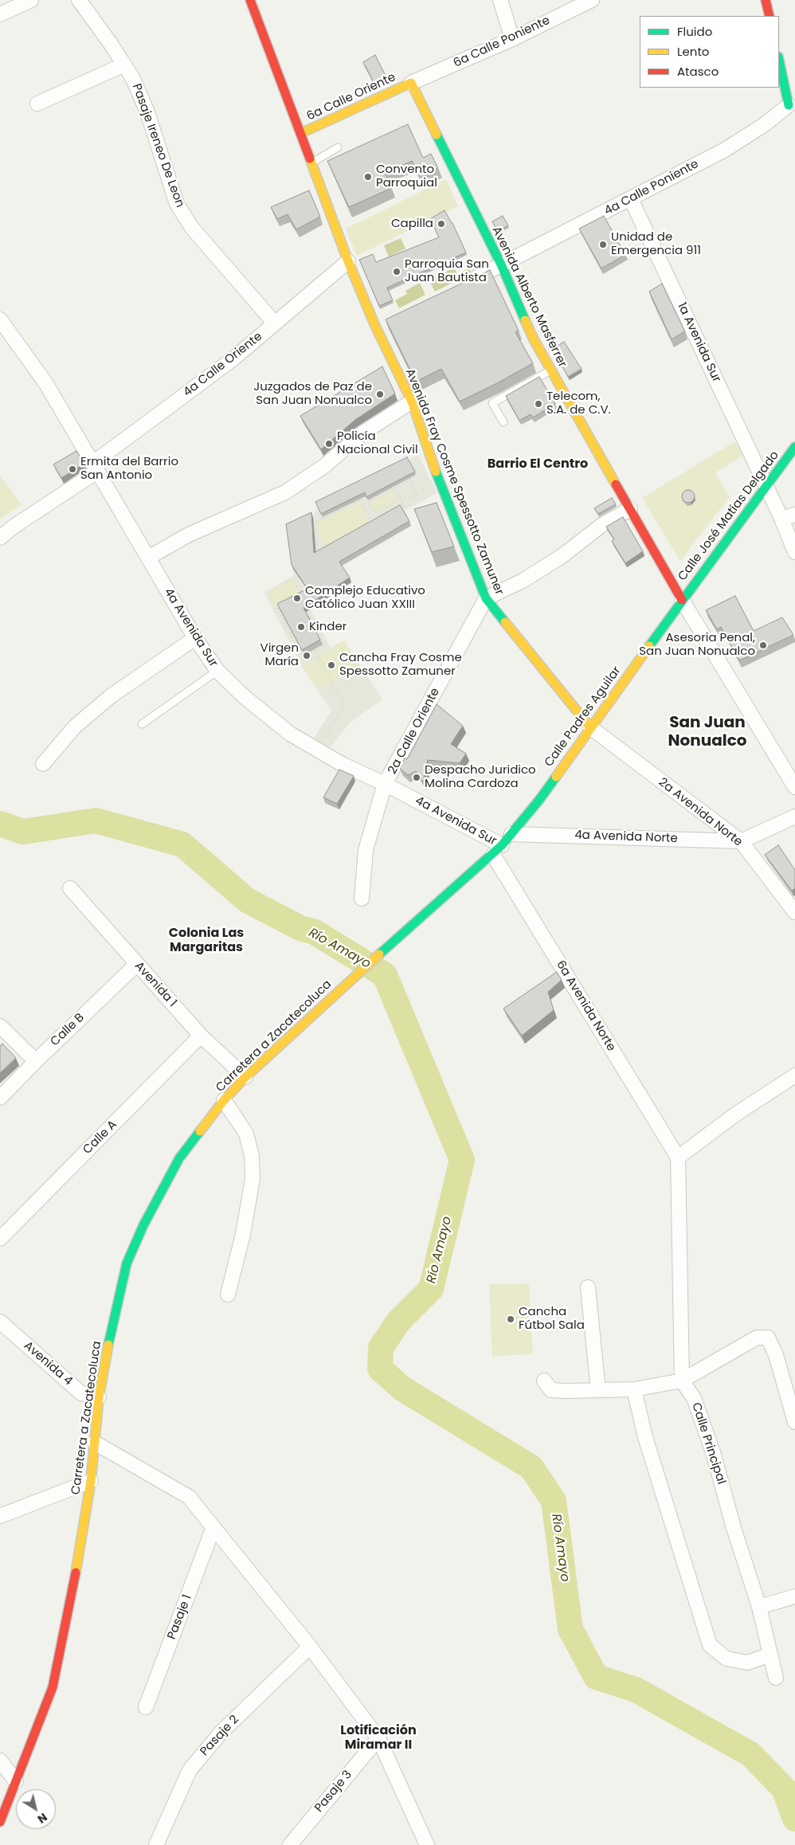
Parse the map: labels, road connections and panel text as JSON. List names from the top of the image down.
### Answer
{
  "streets": {
    "main road": [
      "6a Calle Oriente",
      "Avenida Alberto Masferrer",
      "Avenida Fray Cosme Spessotto Zamuner",
      "Calle José Matías Delgado",
      "Calle Padres Aguilar",
      "Carretera a Zacatecoluca"
    ],
    "street": [
      "6a Calle Poniente",
      "Pasaje Ireneo De Leon",
      "4a Calle Poniente",
      "1a Avenida Sur",
      "4a Calle Oriente",
      "4a Avenida Sur",
      "2a Calle Oriente",
      "2a Avenida Norte",
      "4a Avenida Norte",
      "Avenida 1",
      "6a Avenida Norte",
      "Calle B",
      "Calle A",
      "Avenida 4",
      "Calle Principal",
      "Pasaje 1",
      "Pasaje 2",
      "Pasaje 3"
    ]
  },
  "crossings": [
    ["6a Calle Poniente", "6a Calle Oriente"],
    ["6a Calle Poniente", "Avenida Alberto Masferrer"],
    ["6a Calle Oriente", "Avenida Alberto Masferrer"],
    ["6a Calle Oriente", "Avenida Fray Cosme Spessotto Zamuner"],
    ["Pasaje Ireneo De Leon", "4a Calle Oriente"],
    ["4a Calle Poniente", "Avenida Alberto Masferrer"],
    ["4a Calle Poniente", "1a Avenida Sur"],
    ["Avenida Alberto Masferrer", "Calle José Matías Delgado"],
    ["Avenida Alberto Masferrer", "Calle Padres Aguilar"],
    ["1a Avenida Sur", "Calle José Matías Delgado"],
    ["4a Calle Oriente", "Avenida Fray Cosme Spessotto Zamuner"],
    ["4a Calle Oriente", "4a Avenida Sur"],
    ["Avenida Fray Cosme Spessotto Zamuner", "Calle Padres Aguilar"],
    ["Avenida Fray Cosme Spessotto Zamuner", "2a Calle Oriente"],
    ["Avenida Fray Cosme Spessotto Zamuner", "2a Avenida Norte"],
    ["Calle José Matías Delgado", "Calle Padres Aguilar"],
    ["4a Avenida Sur", "Calle Padres Aguilar"],
    ["4a Avenida Sur", "2a Calle Oriente"],
    ["4a Avenida Sur", "6a Avenida Norte"],
    ["4a Avenida Sur", "Carretera a Zacatecoluca"],
    ["Calle Padres Aguilar", "2a Avenida Norte"],
    ["Calle Padres Aguilar", "4a Avenida Norte"],
    ["Calle Padres Aguilar", "6a Avenida Norte"],
    ["Calle Padres Aguilar", "Carretera a Zacatecoluca"],
    ["2a Avenida Norte", "4a Avenida Norte"],
    ["Avenida 1", "Calle B"],
    ["Avenida 1", "Carretera a Zacatecoluca"],
    ["Avenida 1", "Calle A"],
    ["6a Avenida Norte", "Carretera a Zacatecoluca"],
    ["Carretera a Zacatecoluca", "Avenida 4"]
  ],
  "districts": [
    "Barrio El Centro",
    "San Juan Nonualco",
    "Colonia Las Margaritas",
    "Lotificación Miramar II"
  ],
  "water": ["Río Amayo"],
  "places": [
    "Convento Parroquial",
    "Capilla",
    "Unidad de Emergencia 911",
    "Parroquia San Juan Bautista",
    "Juzgados de Paz de San Juan Nonualco",
    "Telecom, S.A. de C.V.",
    "Policía Nacional Civil",
    "Ermita del Barrio San Antonio",
    "Complejo Educativo Católico Juan XXIII",
    "Kinder",
    "Asesoria Penal, San Juan Nonualco",
    "Virgen María",
    "Cancha Fray Cosme Spessotto Zamuner",
    "Despacho Juridico Molina Cardoza",
    "Cancha Fútbol Sala"
  ],
  "legend": ["Fluido", "Lento", "Atasco"],
  "north": "bottom right"
}
